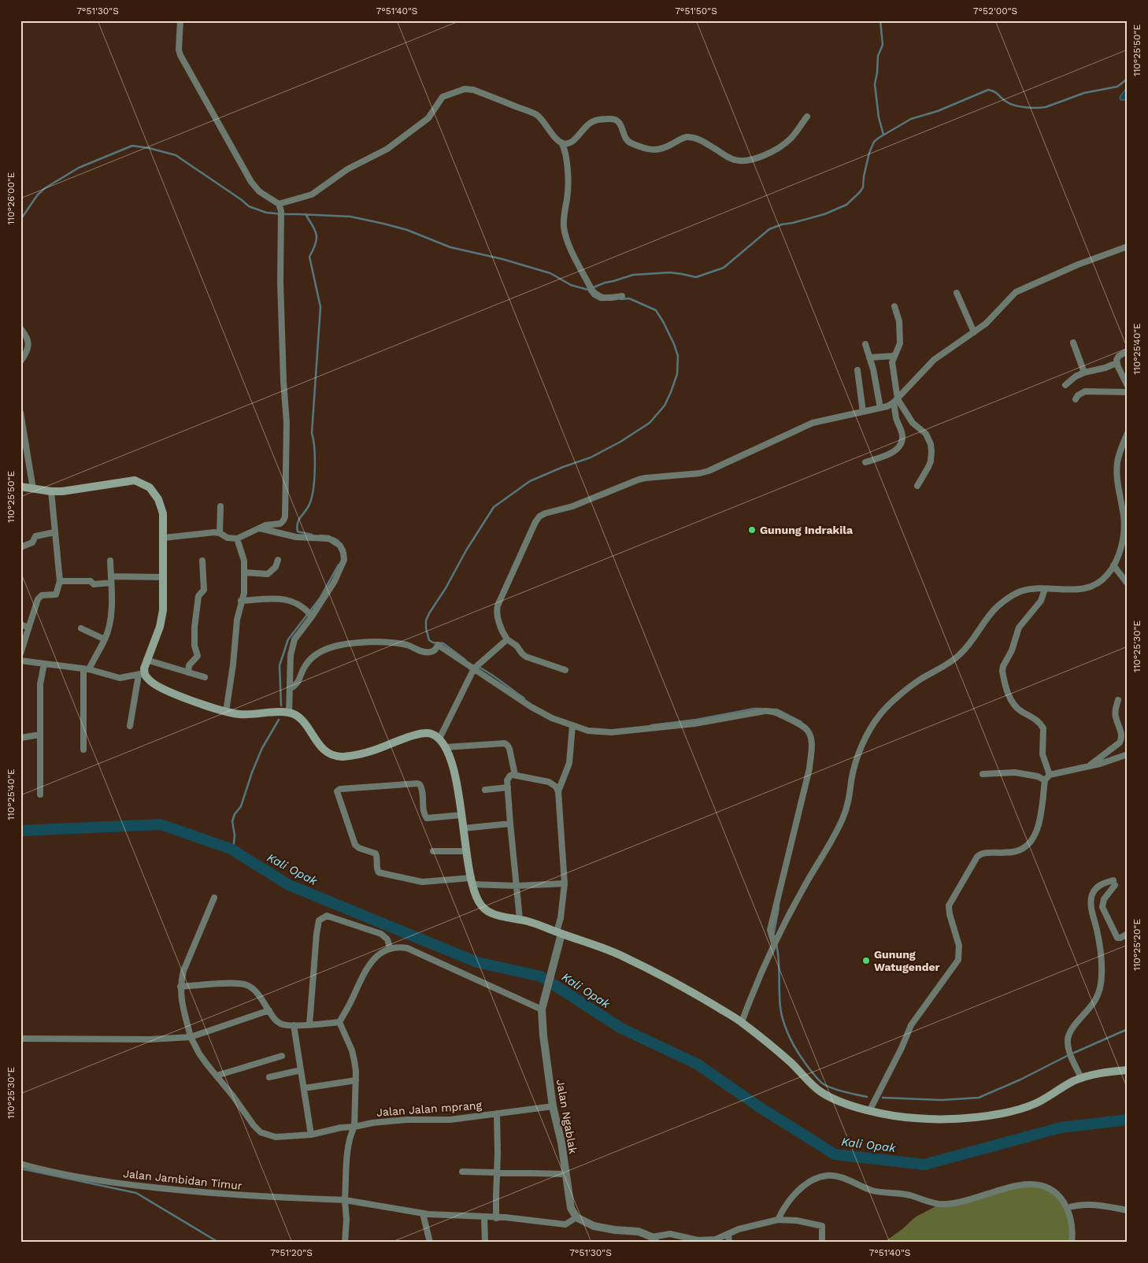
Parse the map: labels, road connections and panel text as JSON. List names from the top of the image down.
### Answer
{
  "streets": {
    "street": ["Jalan Jalan mprang", "Jalan Ngablak", "Jalan Jambidan Timur"]
  },
  "crossings": [
    ["Jalan Jalan mprang", "Jalan Ngablak"],
    ["Jalan Ngablak", "Jalan Jambidan Timur"]
  ],
  "water": ["Kali Opak"],
  "places": ["Gunung Indrakila", "Gunung Watugender"],
  "coordinates": [
    "7°51'30\"S",
    "7°51'40\"S",
    "7°51'50\"S",
    "7°52'00\"S",
    "110°25'50\"E",
    "110°26'00\"E",
    "110°25'40\"E",
    "110°25'30\"E",
    "110°25'20\"E",
    "7°51'20\"S"
  ]
}
